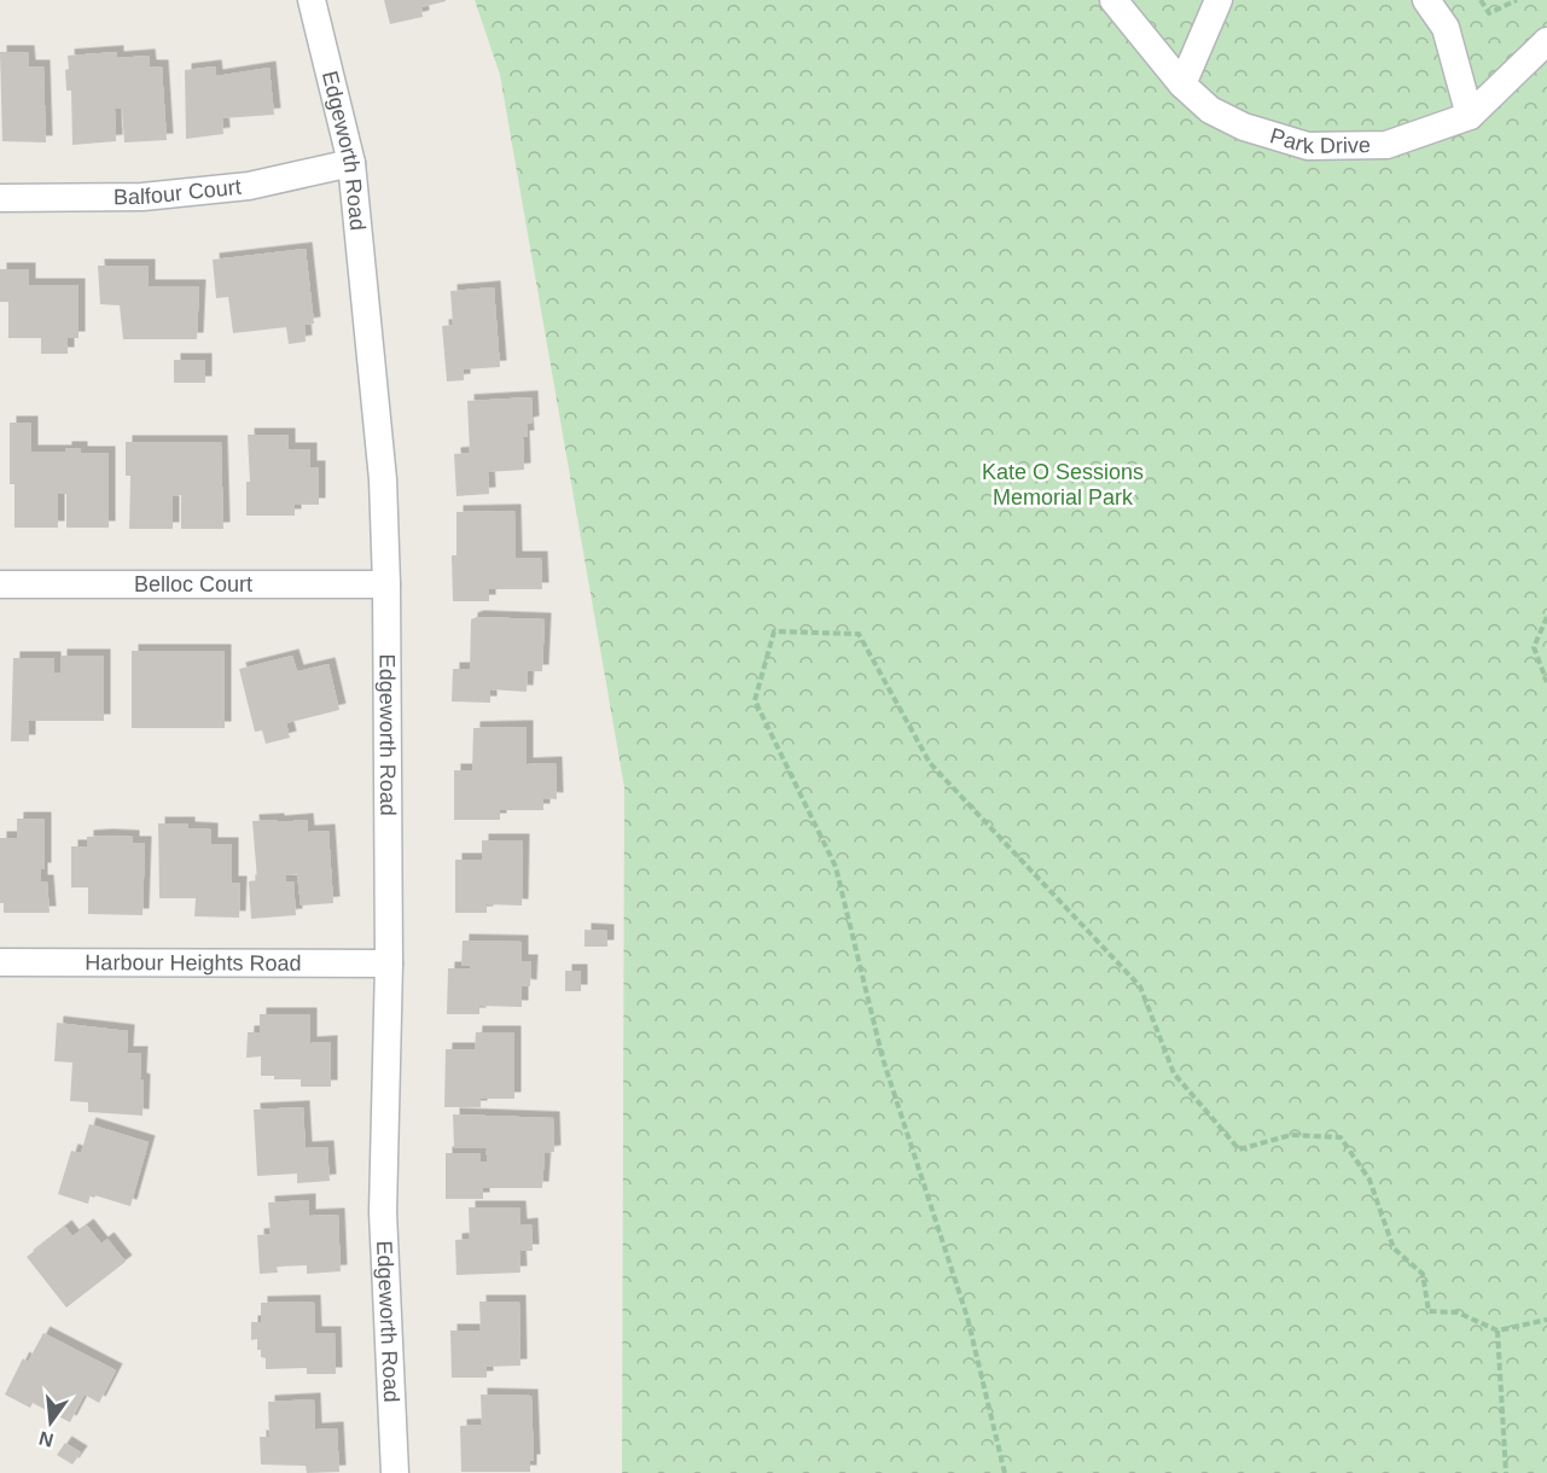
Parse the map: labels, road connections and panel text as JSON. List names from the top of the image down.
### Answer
{
  "streets": {
    "street": [
      "Park Drive",
      "Edgeworth Road",
      "Balfour Court",
      "Belloc Court",
      "Harbour Heights Road"
    ]
  },
  "crossings": [
    ["Edgeworth Road", "Balfour Court"],
    ["Edgeworth Road", "Belloc Court"],
    ["Edgeworth Road", "Harbour Heights Road"]
  ],
  "parks": ["Kate O Sessions Memorial Park"],
  "north": "bottom"
}
